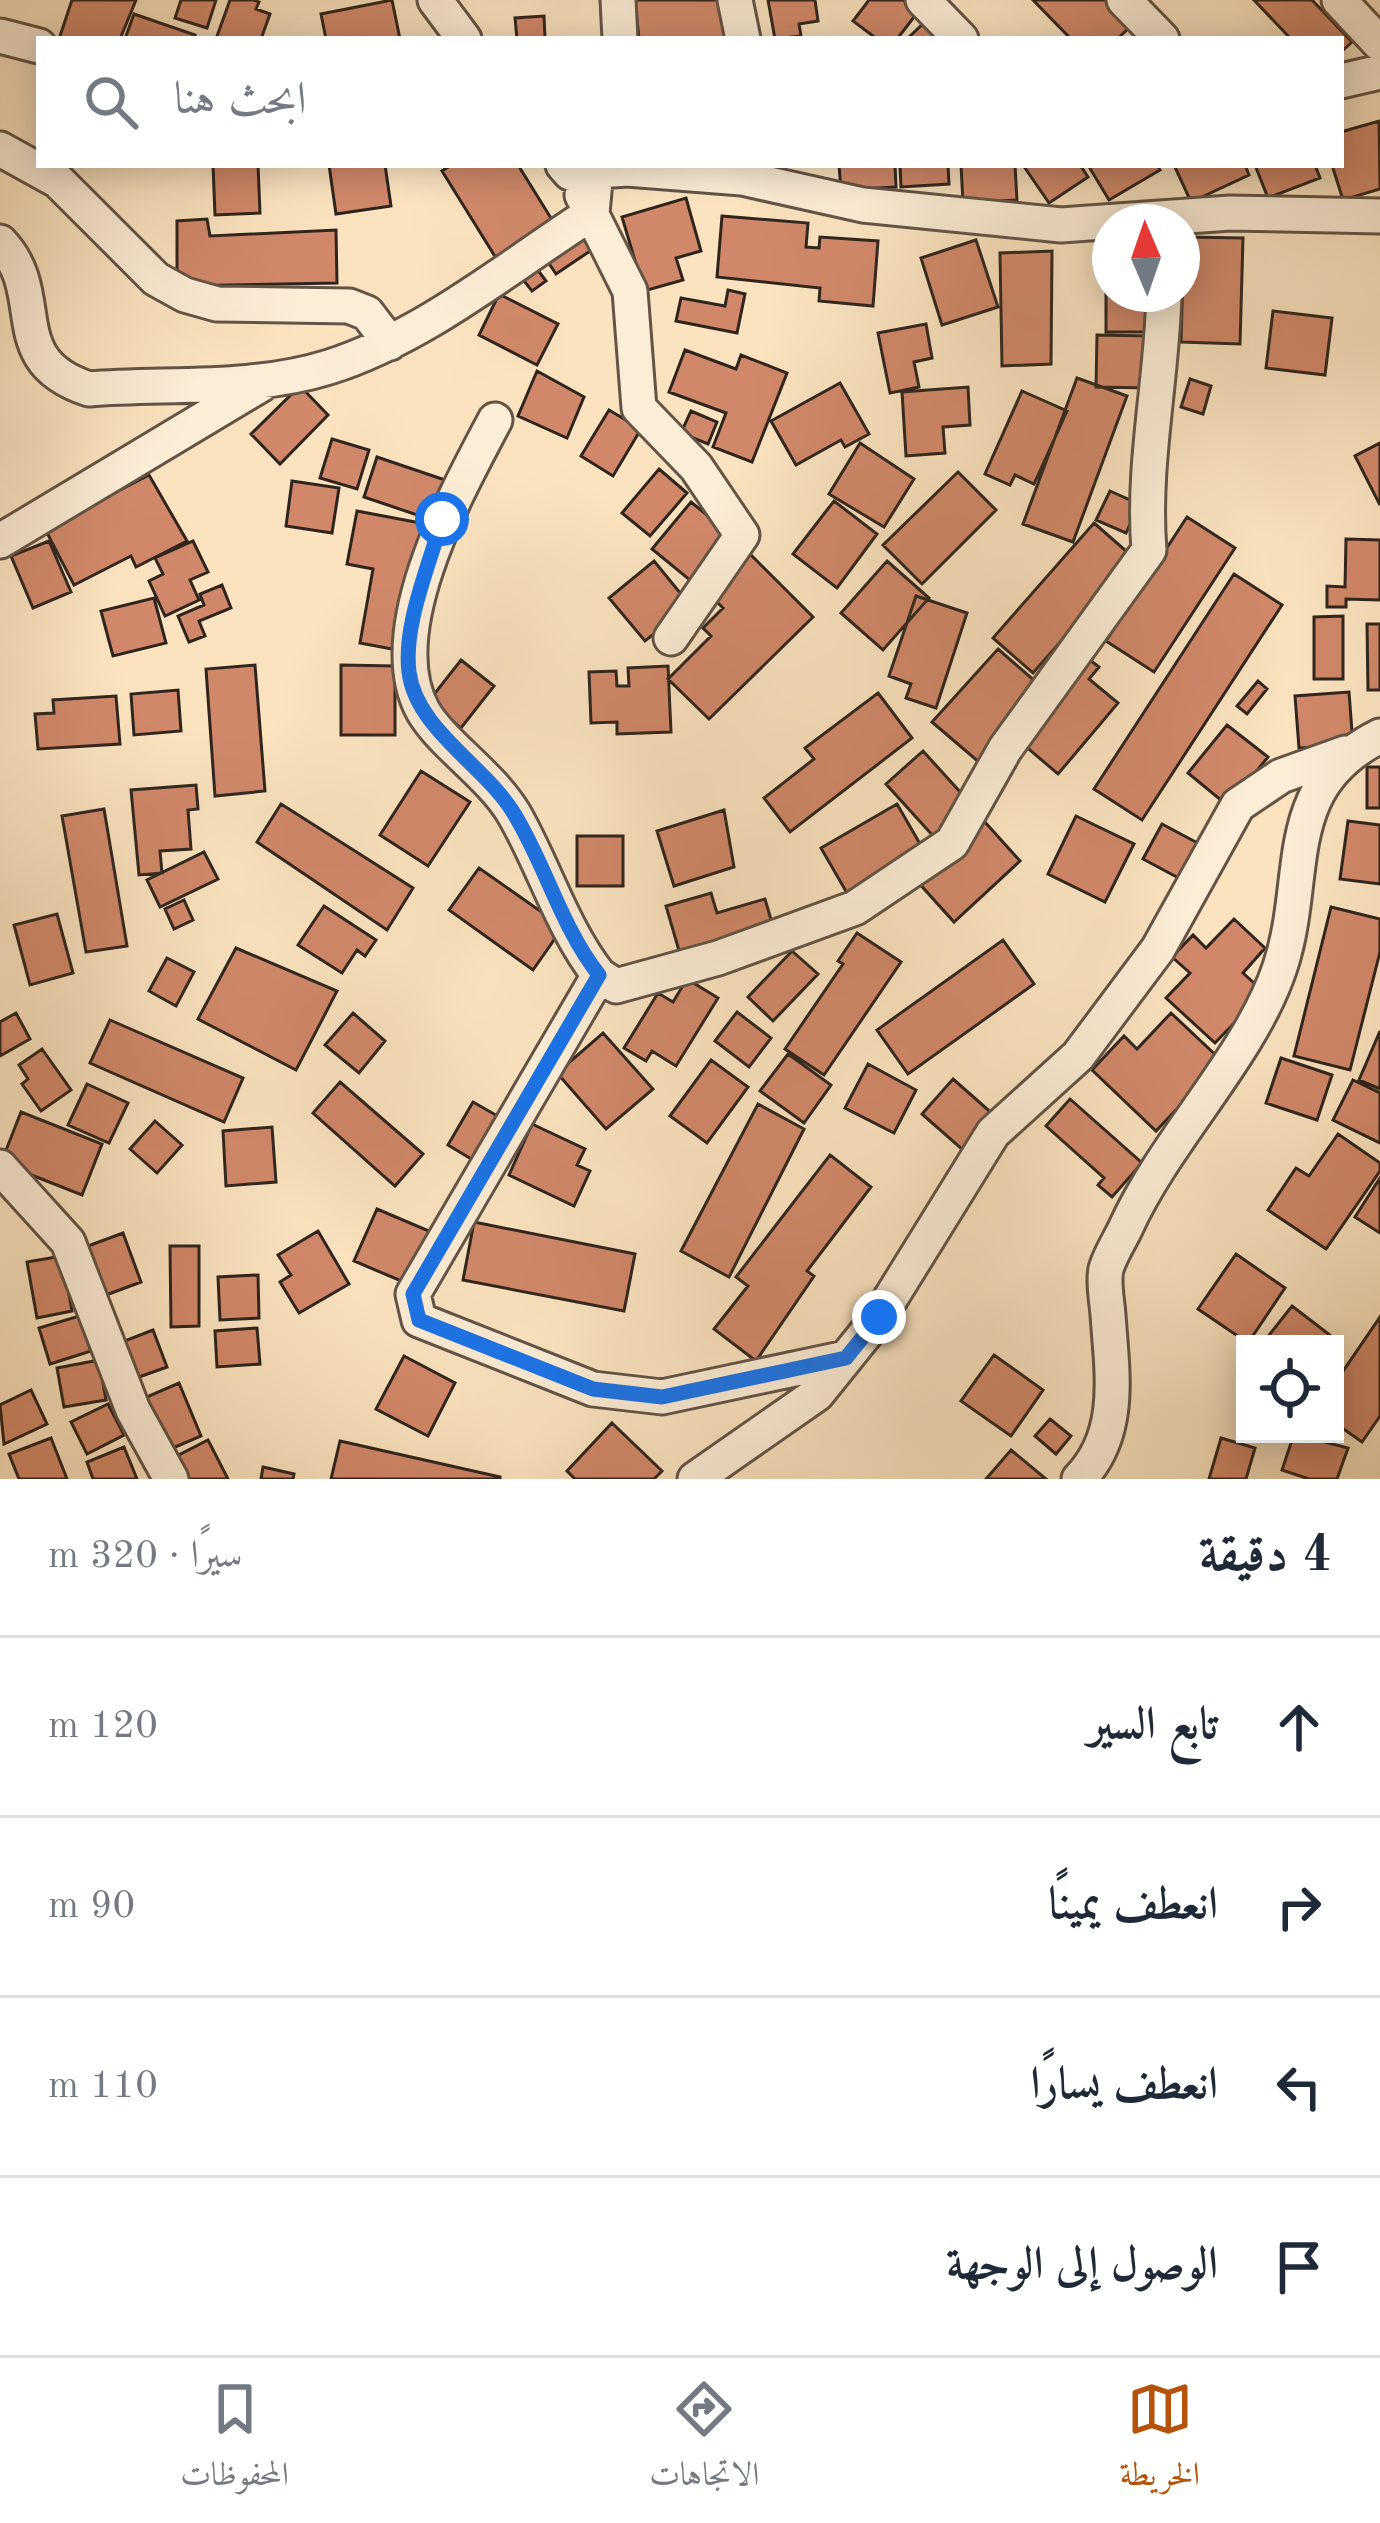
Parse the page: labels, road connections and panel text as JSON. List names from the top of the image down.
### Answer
{
  "north": "top",
  "page": {
    "search": "ابحث هنا",
    "heading": ["4 دقيقة", "سيرًا · 320 m"],
    "list": [
      ["تابع السير", "120 m"],
      ["انعطف يمينًا", "90 m"],
      ["انعطف يسارًا", "110 m"],
      "الوصول إلى الوجهة"
    ],
    "nav": ["الخريطة", "الاتجاهات", "المحفوظات"]
  }
}
